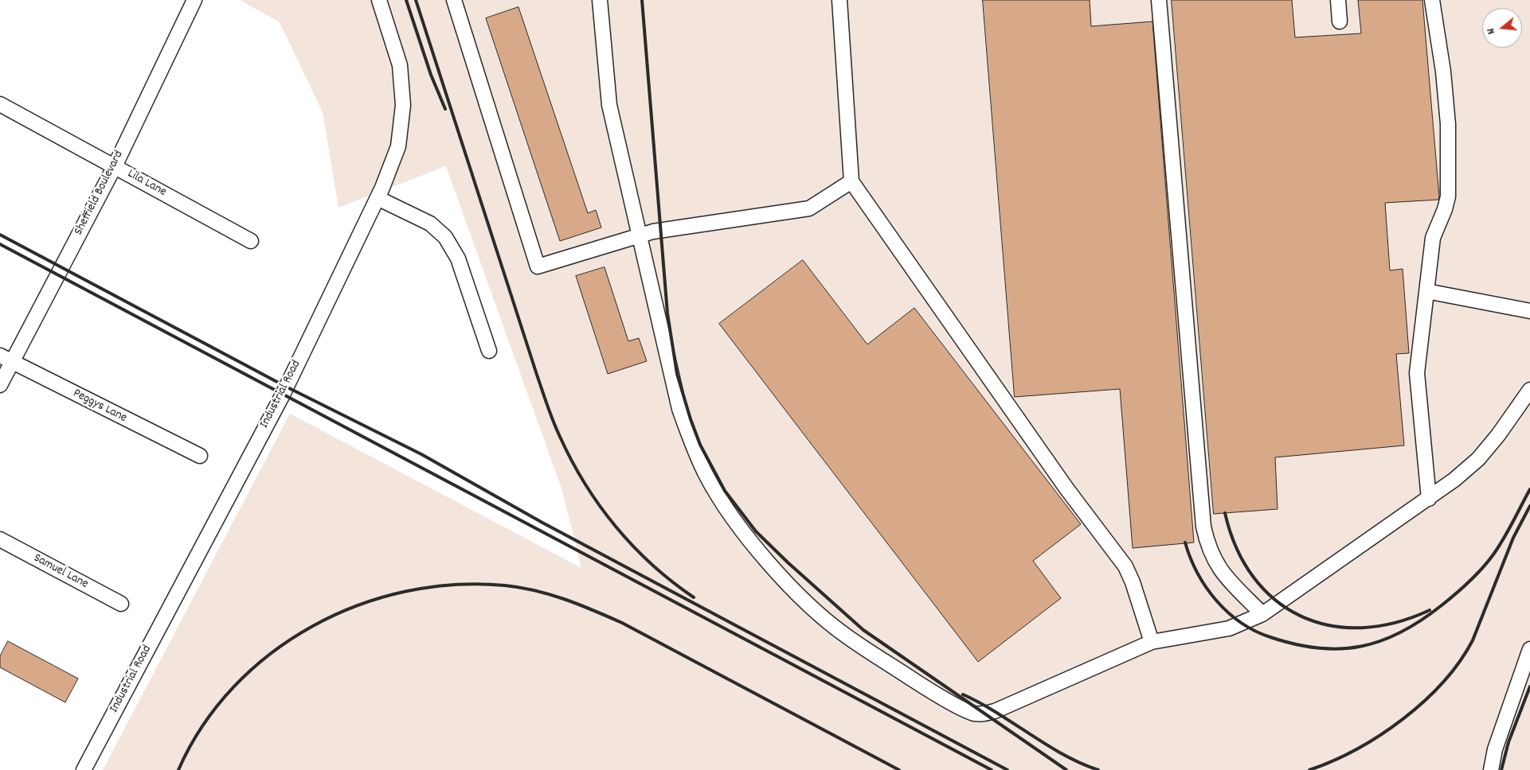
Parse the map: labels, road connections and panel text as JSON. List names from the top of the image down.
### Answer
{
  "streets": {
    "street": [
      "Lila Lane",
      "Sheffield Boulevard",
      "Industrial Road",
      "Peggys Lane",
      "Samuel Lane"
    ]
  },
  "crossings": [
    ["Lila Lane", "Sheffield Boulevard"],
    ["Sheffield Boulevard", "Peggys Lane"]
  ],
  "north": "left"
}
